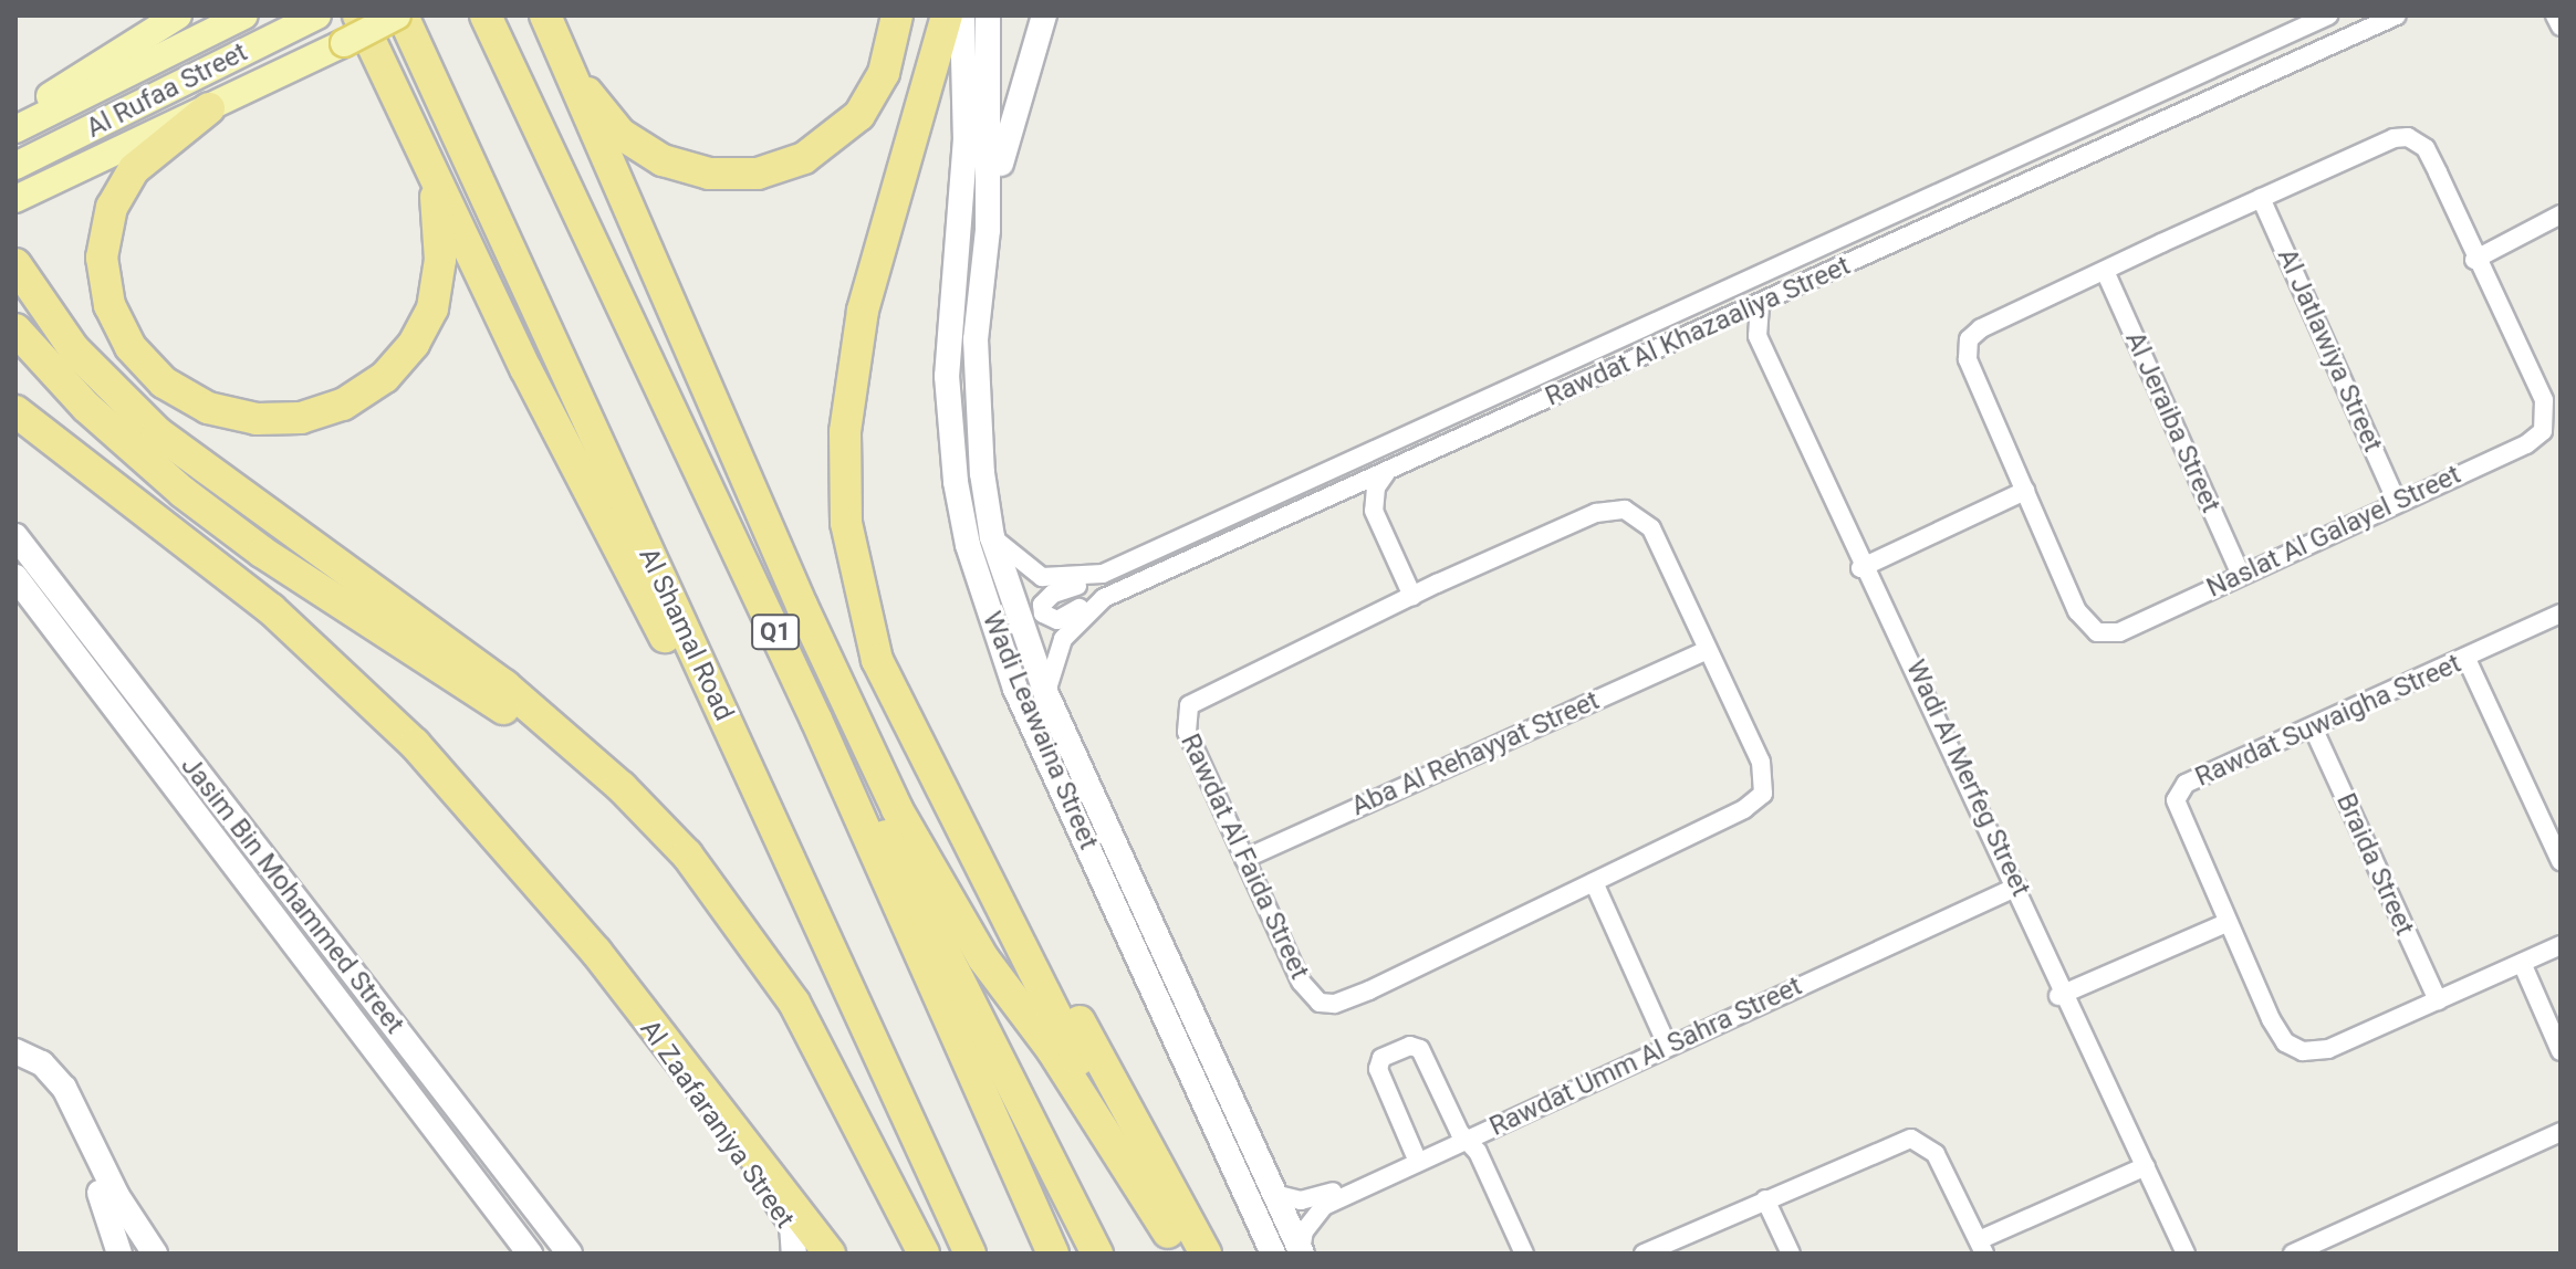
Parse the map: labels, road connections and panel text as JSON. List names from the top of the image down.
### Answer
{
  "streets": {
    "highway": ["Q1", "Al Shamal Road"],
    "main road": [
      "Al Rufaa Street",
      "Wadi Leawaina Street",
      "Jasim Bin Mohammed Street",
      "Al Zaafaraniya Street"
    ],
    "street": [
      "Rawdat Al Khazaaliya Street",
      "Al Jatlawiya Street",
      "Al Jeraiba Street",
      "Naslat Al Galayel Street",
      "Rawdat Suwaigha Street",
      "Aba Al Rehayyat Street",
      "Wadi Al Merfeg Street",
      "Rawdat Al Faida Street",
      "Braida Street",
      "Rawdat Umm Al Sahra Street"
    ]
  },
  "crossings": [
    ["Rawdat Al Khazaaliya Street", "Wadi Leawaina Street"],
    ["Rawdat Al Khazaaliya Street", "Wadi Al Merfeg Street"],
    ["Al Jatlawiya Street", "Naslat Al Galayel Street"],
    ["Al Jeraiba Street", "Naslat Al Galayel Street"],
    ["Rawdat Suwaigha Street", "Braida Street"],
    ["Wadi Leawaina Street", "Rawdat Umm Al Sahra Street"],
    ["Aba Al Rehayyat Street", "Rawdat Al Faida Street"],
    ["Wadi Al Merfeg Street", "Rawdat Umm Al Sahra Street"]
  ]
}
